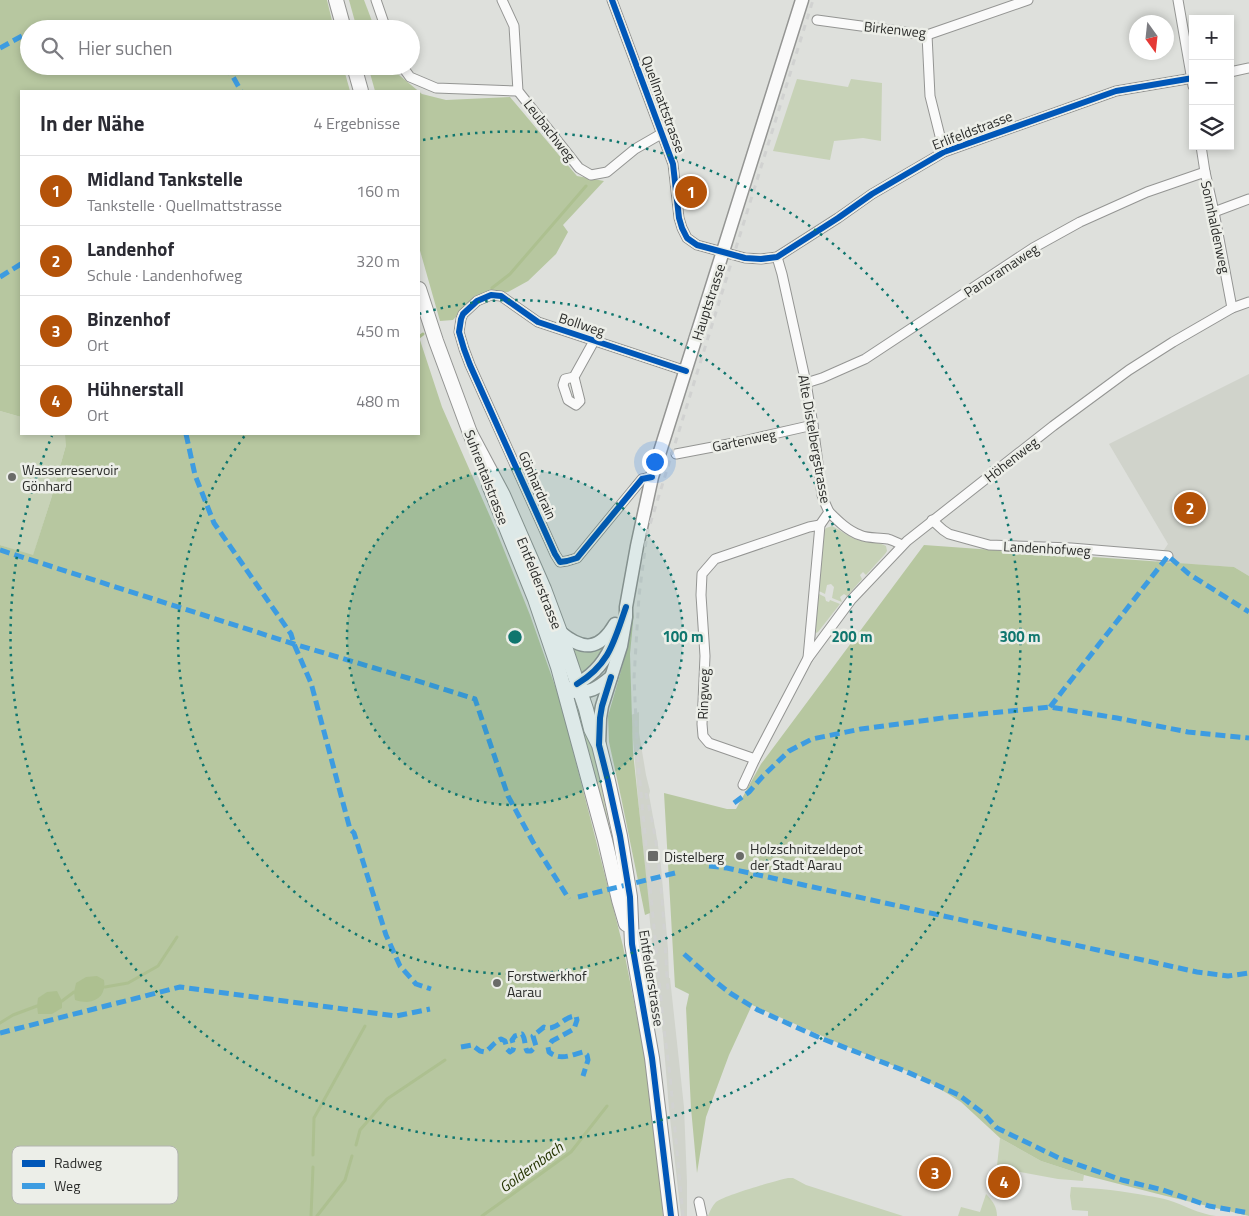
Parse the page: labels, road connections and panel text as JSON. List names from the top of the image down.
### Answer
{
  "streets": {
    "main road": ["Hauptstrasse", "Suhrentalstrasse", "Entfelderstrasse"],
    "street": [
      "Birkenweg",
      "Quellmattstrasse",
      "Leubachweg",
      "Erlifeldstrasse",
      "Sonnhaldenweg",
      "Panoramaweg",
      "Bollweg",
      "Alte Distelbergstrasse",
      "Gartenweg",
      "Höhenweg",
      "Gönhardrain",
      "Landenhofweg",
      "Ringweg"
    ]
  },
  "crossings": [
    ["Quellmattstrasse", "Leubachweg"],
    ["Quellmattstrasse", "Erlifeldstrasse"],
    ["Quellmattstrasse", "Hauptstrasse"],
    ["Erlifeldstrasse", "Hauptstrasse"],
    ["Erlifeldstrasse", "Alte Distelbergstrasse"],
    ["Sonnhaldenweg", "Panoramaweg"],
    ["Sonnhaldenweg", "Höhenweg"],
    ["Panoramaweg", "Alte Distelbergstrasse"],
    ["Hauptstrasse", "Bollweg"],
    ["Hauptstrasse", "Gönhardrain"],
    ["Bollweg", "Gönhardrain"],
    ["Alte Distelbergstrasse", "Gartenweg"],
    ["Alte Distelbergstrasse", "Höhenweg"],
    ["Alte Distelbergstrasse", "Ringweg"],
    ["Höhenweg", "Landenhofweg"],
    ["Suhrentalstrasse", "Entfelderstrasse"]
  ],
  "water": ["Goldernbach"],
  "places": {
    "other": ["Wasserreservoir Gönhard", "Holzschnitzeldepot der Stadt Aarau", "Forstwerkhof Aarau"],
    "transit": ["Distelberg"]
  },
  "legend": ["Radweg", "Weg"],
  "north": "bottom",
  "page": {
    "map_buttons": ["+", "−"],
    "search": "Hier suchen",
    "heading": ["In der Nähe", "4 Ergebnisse"],
    "list": [
      {
        "mark": "1",
        "name": "Midland Tankstelle",
        "note": "Tankstelle · Quellmattstrasse",
        "value": "160 m"
      },
      {
        "mark": "2",
        "name": "Landenhof",
        "note": "Schule · Landenhofweg",
        "value": "320 m"
      },
      {
        "mark": "3",
        "name": "Binzenhof",
        "note": "Ort",
        "value": "450 m"
      },
      {
        "mark": "4",
        "name": "Hühnerstall",
        "note": "Ort",
        "value": "480 m"
      }
    ],
    "pins": [
      "1",
      "2",
      "3",
      "4"
    ]
  },
  "rings": ["100 m", "200 m", "300 m"]
}
